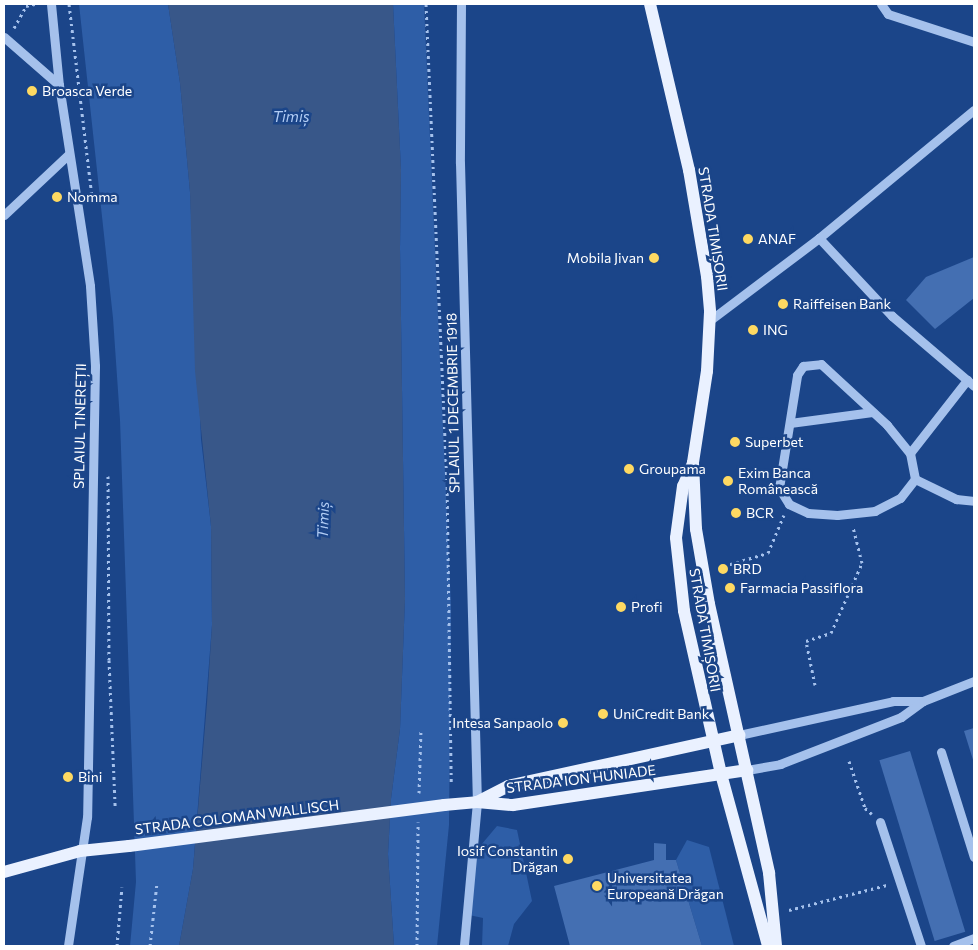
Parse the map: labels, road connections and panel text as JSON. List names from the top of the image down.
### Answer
{
  "streets": {
    "main road": ["STRADA TIMIȘORII", "STRADA ION HUNIADE", "STRADA COLOMAN WALLISCH"],
    "street": ["SPLAIUL 1 DECEMBRIE 1918", "SPLAIUL TINEREȚII"]
  },
  "crossings": [
    ["STRADA TIMIȘORII", "STRADA ION HUNIADE"],
    ["SPLAIUL 1 DECEMBRIE 1918", "STRADA ION HUNIADE"],
    ["SPLAIUL 1 DECEMBRIE 1918", "STRADA COLOMAN WALLISCH"],
    ["SPLAIUL TINEREȚII", "STRADA COLOMAN WALLISCH"],
    ["STRADA ION HUNIADE", "STRADA COLOMAN WALLISCH"]
  ],
  "water": ["Timiș"],
  "places": [
    "Broasca Verde",
    "Nomma",
    "ANAF",
    "Mobila Jivan",
    "Raiffeisen Bank",
    "ING",
    "Superbet",
    "Groupama",
    "Exim Banca Românească",
    "BCR",
    "BRD",
    "Farmacia Passiflora",
    "Profi",
    "UniCredit Bank",
    "Intesa Sanpaolo",
    "Bini",
    "Iosif Constantin Drăgan",
    "Universitatea Europeană Drăgan"
  ]
}
